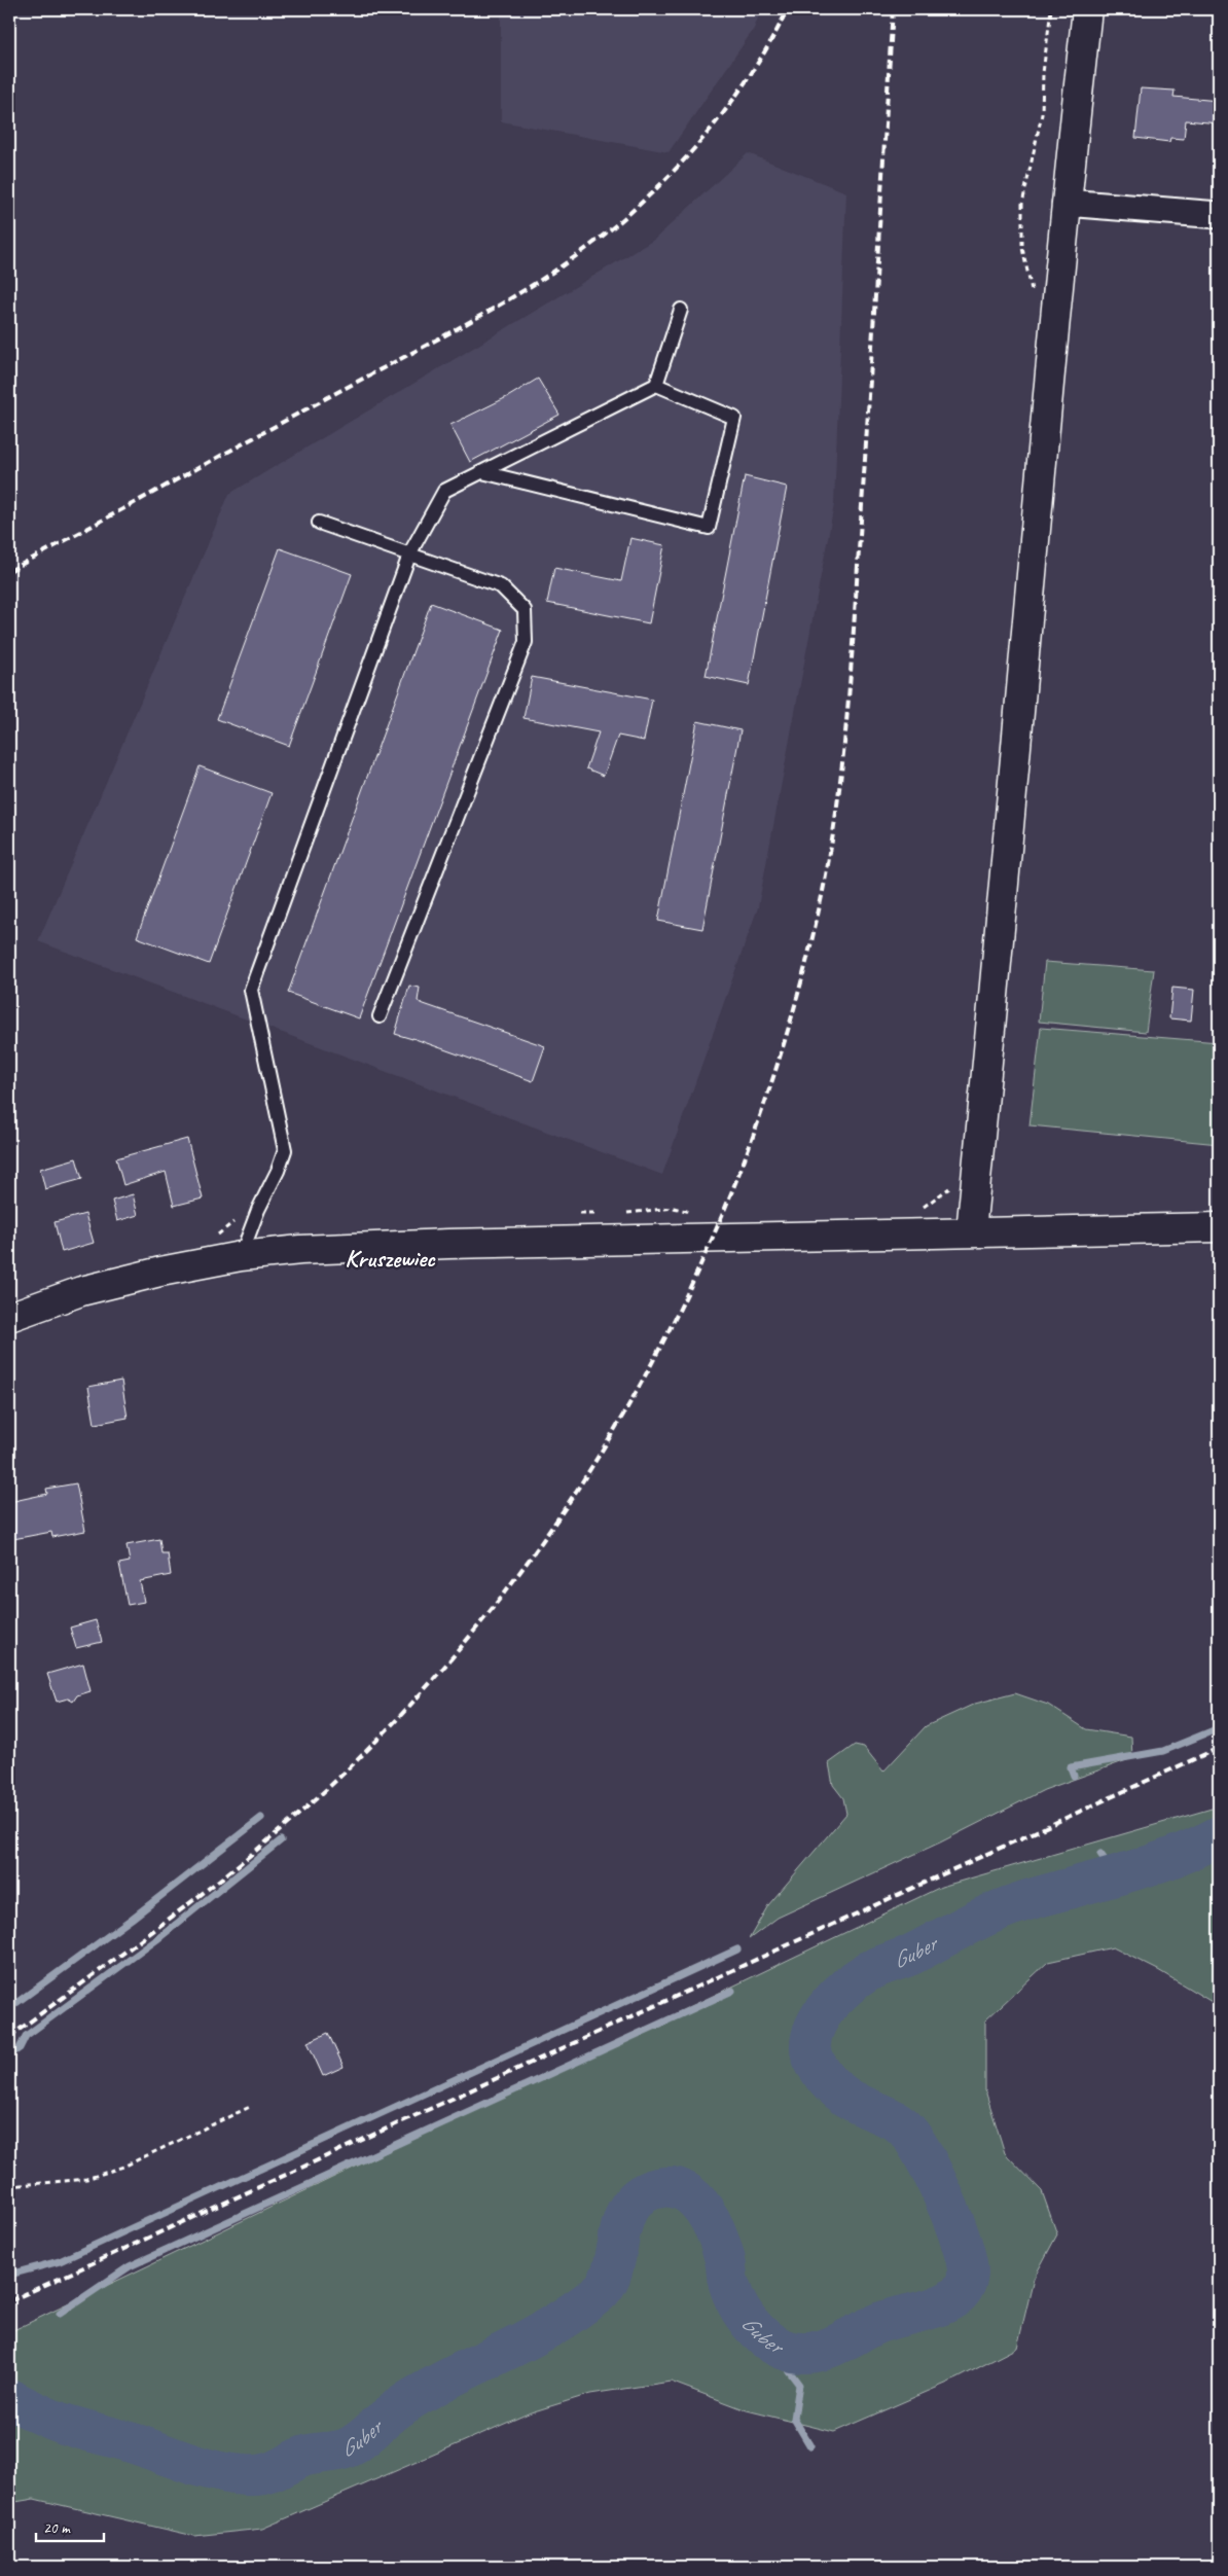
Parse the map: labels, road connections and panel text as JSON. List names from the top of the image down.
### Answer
{
  "districts": ["Kruszewiec"],
  "water": ["Guber"],
  "scale_bar": "20 m"
}
